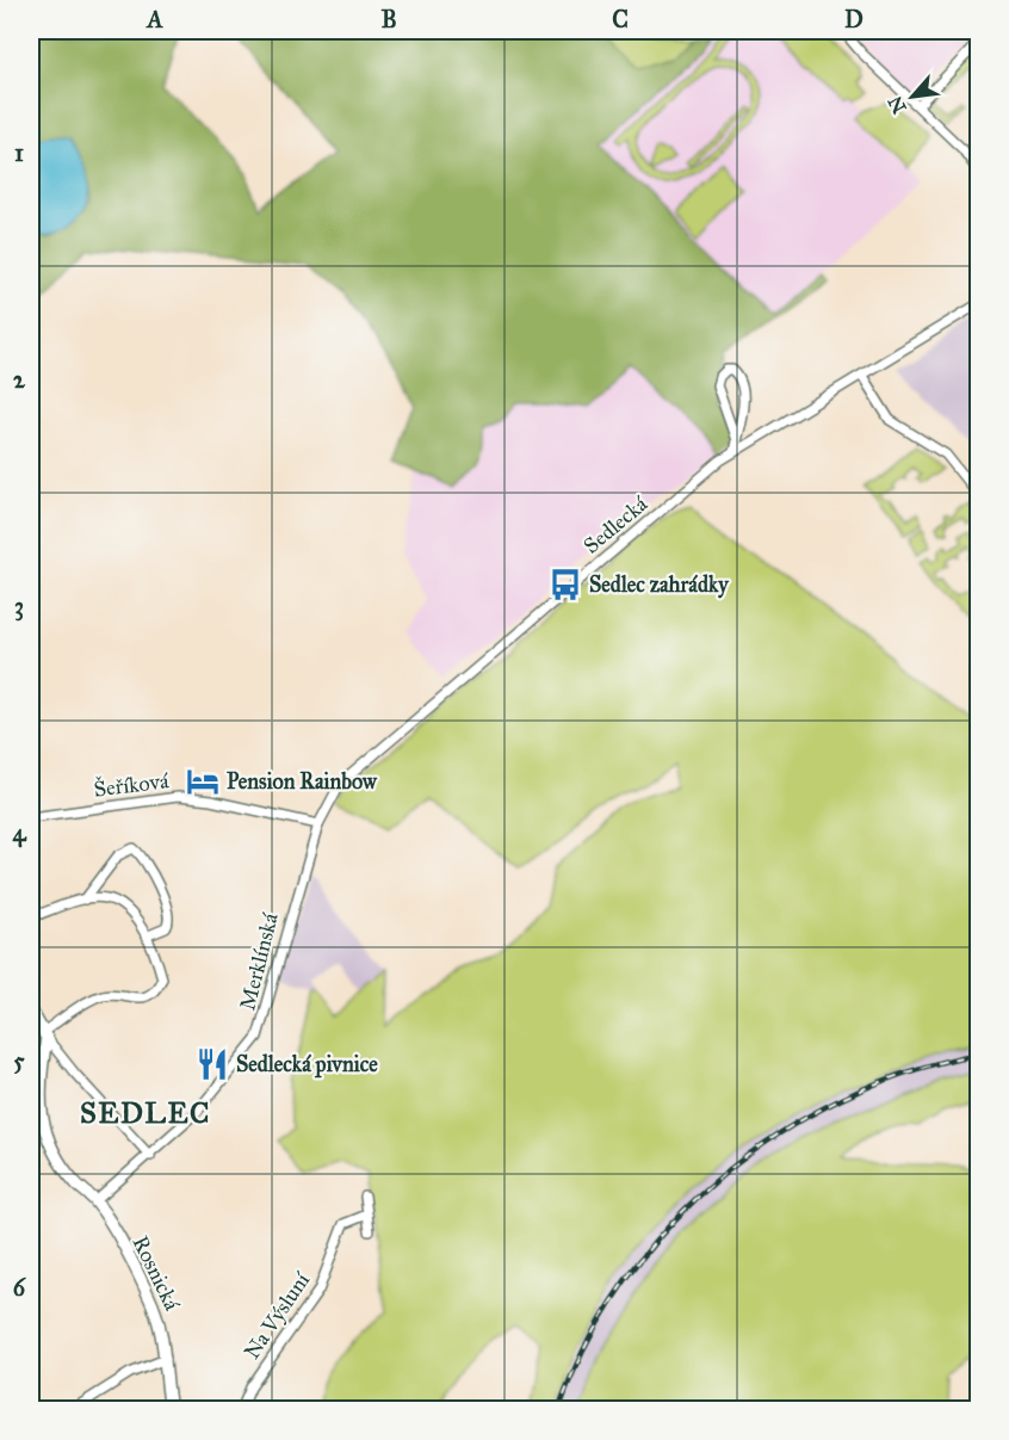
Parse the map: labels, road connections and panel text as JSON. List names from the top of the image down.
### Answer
{
  "streets": {
    "street": [
      "Sedlecká",
      "Šeříková",
      "Merklínská",
      "Rosnická",
      "Na Výsluní"
    ]
  },
  "crossings": [
    ["Sedlecká", "Šeříková"],
    ["Sedlecká", "Merklínská"],
    ["Šeříková", "Merklínská"],
    ["Merklínská", "Rosnická"]
  ],
  "districts": ["SEDLEC"],
  "places": {
    "bus stop": ["Sedlec zahrádky"],
    "hotel": ["Pension Rainbow"],
    "restaurant": ["Sedlecká pivnice"]
  },
  "north": "bottom left",
  "grid": {
    "columns": [
      "A",
      "B",
      "C",
      "D"
    ],
    "rows": [
      "1",
      "2",
      "3",
      "4",
      "5",
      "6"
    ]
  }
}
